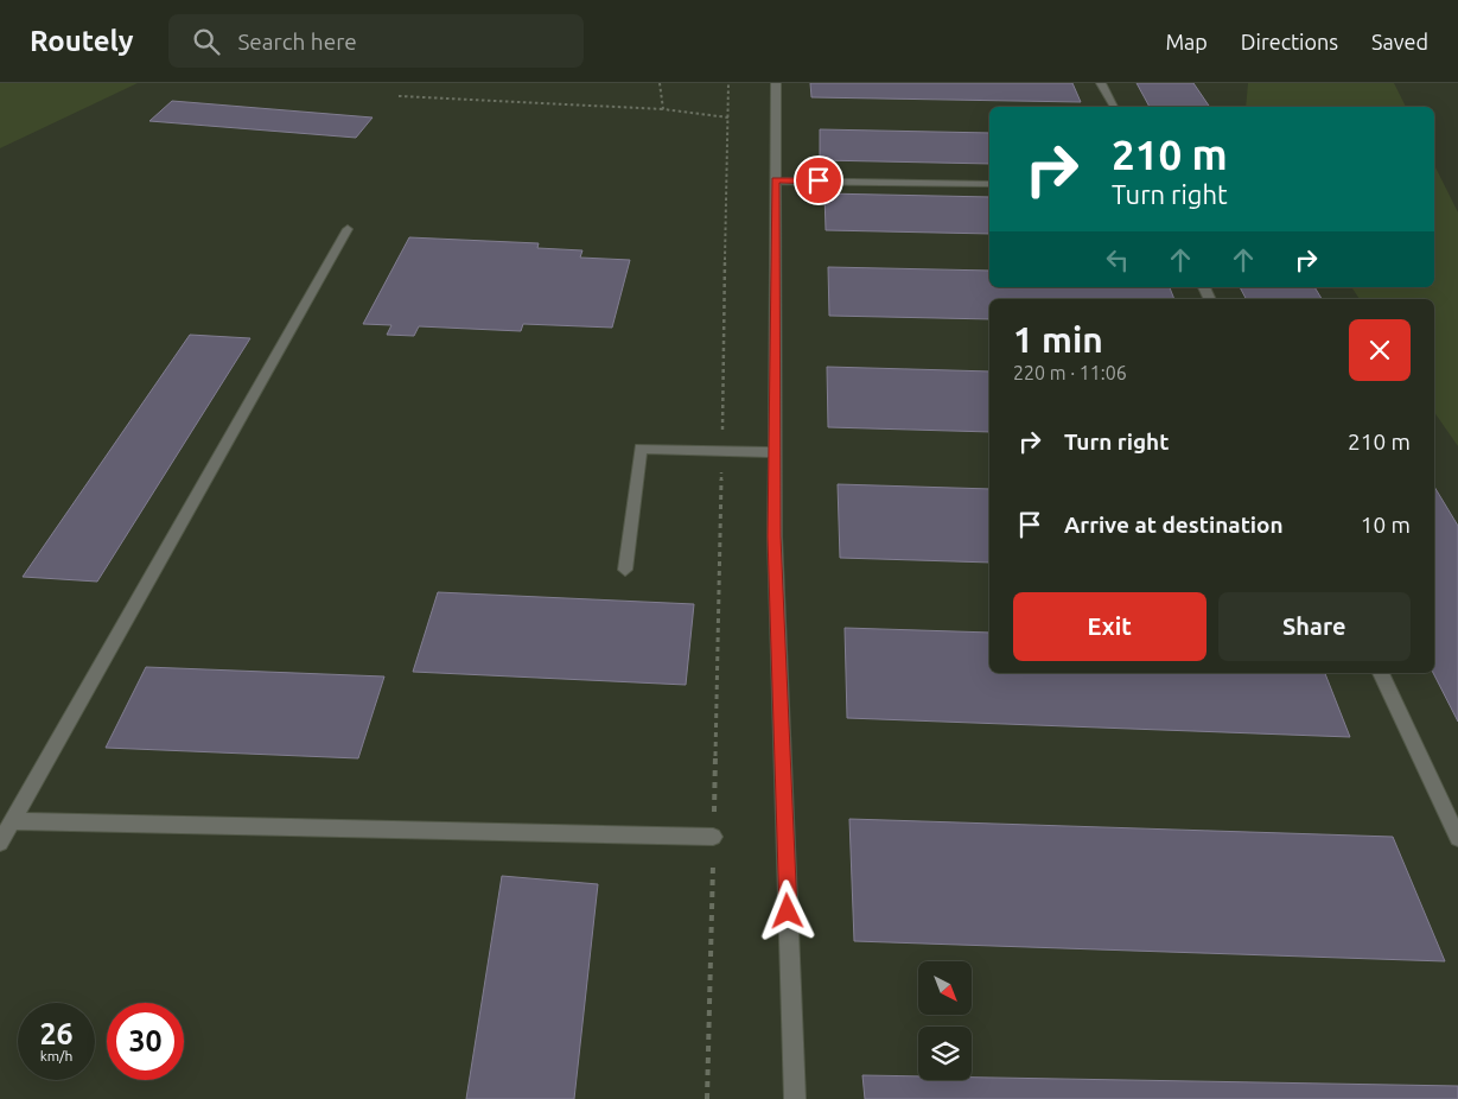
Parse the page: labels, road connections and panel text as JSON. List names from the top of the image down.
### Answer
{
  "north": "bottom right",
  "page": {
    "header": "Routely",
    "search": "Search here",
    "nav": ["Map", "Directions", "Saved"],
    "turn": ["210 m", "Turn right"],
    "heading": ["1 min", "220 m · 11:06"],
    "list": [
      {
        "name": "Turn right",
        "value": "210 m"
      },
      {
        "name": "Arrive at destination",
        "value": "10 m"
      }
    ],
    "buttons": ["Exit", "Share"],
    "speed": "26 km/h",
    "limit": "30"
  }
}
